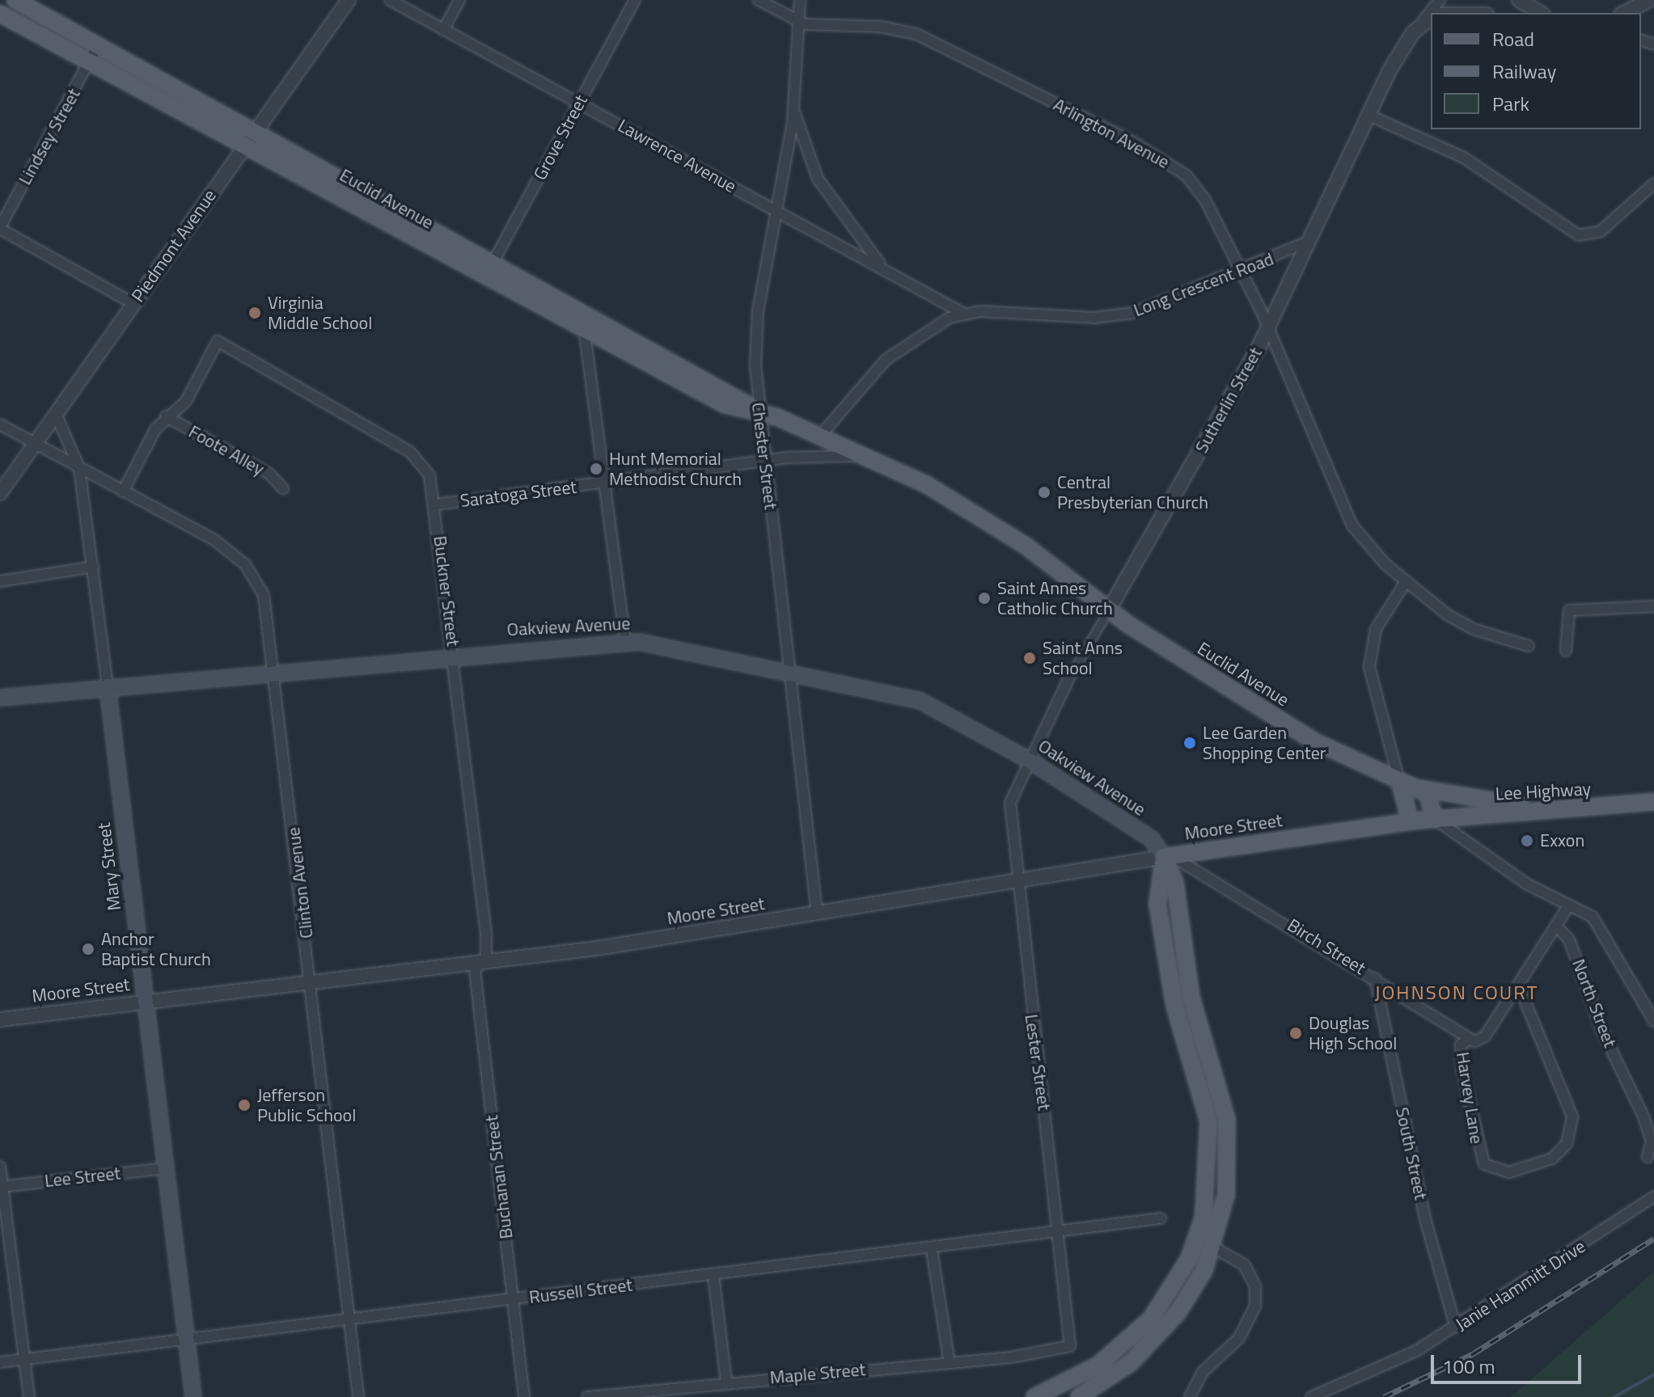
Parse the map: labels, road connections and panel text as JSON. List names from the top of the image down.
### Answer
{
  "streets": {
    "main road": [
      "Euclid Avenue",
      "Oakview Avenue",
      "Lee Highway",
      "Moore Street",
      "Mary Street"
    ],
    "street": [
      "Arlington Avenue",
      "Lindsey Street",
      "Grove Street",
      "Lawrence Avenue",
      "Piedmont Avenue",
      "Long Crescent Road",
      "Sutherlin Street",
      "Foote Alley",
      "Chester Street",
      "Saratoga Street",
      "Buckner Street",
      "Clinton Avenue",
      "Birch Street",
      "North Street",
      "Lester Street",
      "Harvey Lane",
      "South Street",
      "Lee Street",
      "Buchanan Street",
      "Janie Hammitt Drive",
      "Russell Street",
      "Maple Street"
    ]
  },
  "crossings": [
    ["Arlington Avenue", "Long Crescent Road"],
    ["Arlington Avenue", "Sutherlin Street"],
    ["Arlington Avenue", "Chester Street"],
    ["Lindsey Street", "Euclid Avenue"],
    ["Grove Street", "Lawrence Avenue"],
    ["Grove Street", "Euclid Avenue"],
    ["Lawrence Avenue", "Long Crescent Road"],
    ["Lawrence Avenue", "Chester Street"],
    ["Euclid Avenue", "Piedmont Avenue"],
    ["Euclid Avenue", "Long Crescent Road"],
    ["Euclid Avenue", "Sutherlin Street"],
    ["Euclid Avenue", "Chester Street"],
    ["Euclid Avenue", "Saratoga Street"],
    ["Euclid Avenue", "Lee Highway"],
    ["Piedmont Avenue", "Mary Street"],
    ["Piedmont Avenue", "Clinton Avenue"],
    ["Long Crescent Road", "Sutherlin Street"],
    ["Sutherlin Street", "Oakview Avenue"],
    ["Sutherlin Street", "Lester Street"],
    ["Foote Alley", "Buckner Street"],
    ["Chester Street", "Saratoga Street"],
    ["Chester Street", "Oakview Avenue"],
    ["Chester Street", "Moore Street"],
    ["Saratoga Street", "Buckner Street"],
    ["Buckner Street", "Oakview Avenue"],
    ["Buckner Street", "Moore Street"],
    ["Buckner Street", "Buchanan Street"],
    ["Oakview Avenue", "Moore Street"],
    ["Oakview Avenue", "Mary Street"],
    ["Oakview Avenue", "Clinton Avenue"],
    ["Oakview Avenue", "Birch Street"],
    ["Oakview Avenue", "Lester Street"],
    ["Lee Highway", "Moore Street"],
    ["Moore Street", "Mary Street"],
    ["Moore Street", "Clinton Avenue"],
    ["Moore Street", "Birch Street"],
    ["Moore Street", "Lester Street"],
    ["Moore Street", "Buchanan Street"],
    ["Mary Street", "Clinton Avenue"],
    ["Mary Street", "Lee Street"],
    ["Mary Street", "Russell Street"],
    ["Clinton Avenue", "Russell Street"],
    ["Birch Street", "Harvey Lane"],
    ["Birch Street", "South Street"],
    ["Lester Street", "Russell Street"],
    ["Lester Street", "Maple Street"],
    ["South Street", "Janie Hammitt Drive"],
    ["Buchanan Street", "Russell Street"]
  ],
  "districts": ["JOHNSON COURT"],
  "places": [
    "Virginia Middle School",
    "Hunt Memorial Methodist Church",
    "Central Presbyterian Church",
    "Saint Annes Catholic Church",
    "Saint Anns School",
    "Lee Garden Shopping Center",
    "Exxon",
    "Anchor Baptist Church",
    "Douglas High School",
    "Jefferson Public School"
  ],
  "legend": ["Road", "Railway", "Park"],
  "scale_bar": "100 m"
}
